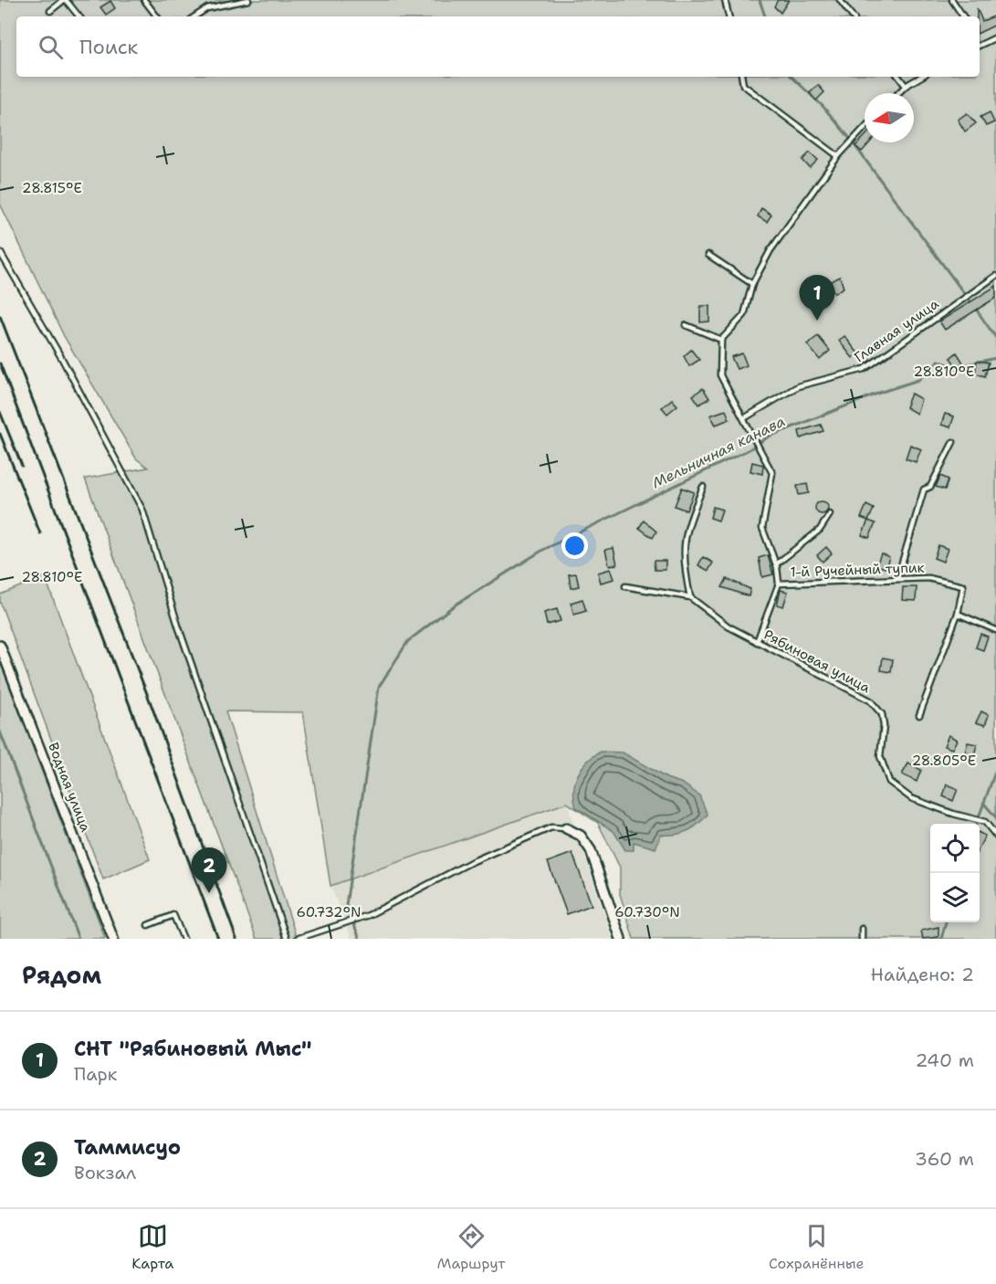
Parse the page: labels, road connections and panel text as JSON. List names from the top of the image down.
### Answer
{
  "streets": {
    "street": ["Водная улица"],
    "lane": ["Главная улица", "1-й Ручейный тупик", "Рябиновая улица"]
  },
  "water": ["Мельничная канава"],
  "north": "left",
  "page": {
    "search": "Поиск",
    "pins": ["1", "2"],
    "heading": ["Рядом", "Найдено: 2"],
    "list": [
      {
        "mark": "1",
        "name": "СНТ \"Рябиновый Мыс\"",
        "note": "Парк",
        "value": "240 m"
      },
      {
        "mark": "2",
        "name": "Таммисуо",
        "note": "Вокзал",
        "value": "360 m"
      }
    ],
    "nav": ["Карта", "Маршрут", "Сохранённые"]
  },
  "coordinates": [
    "28.815°E",
    "28.810°E",
    "28.805°E",
    "60.732°N",
    "60.730°N"
  ]
}
